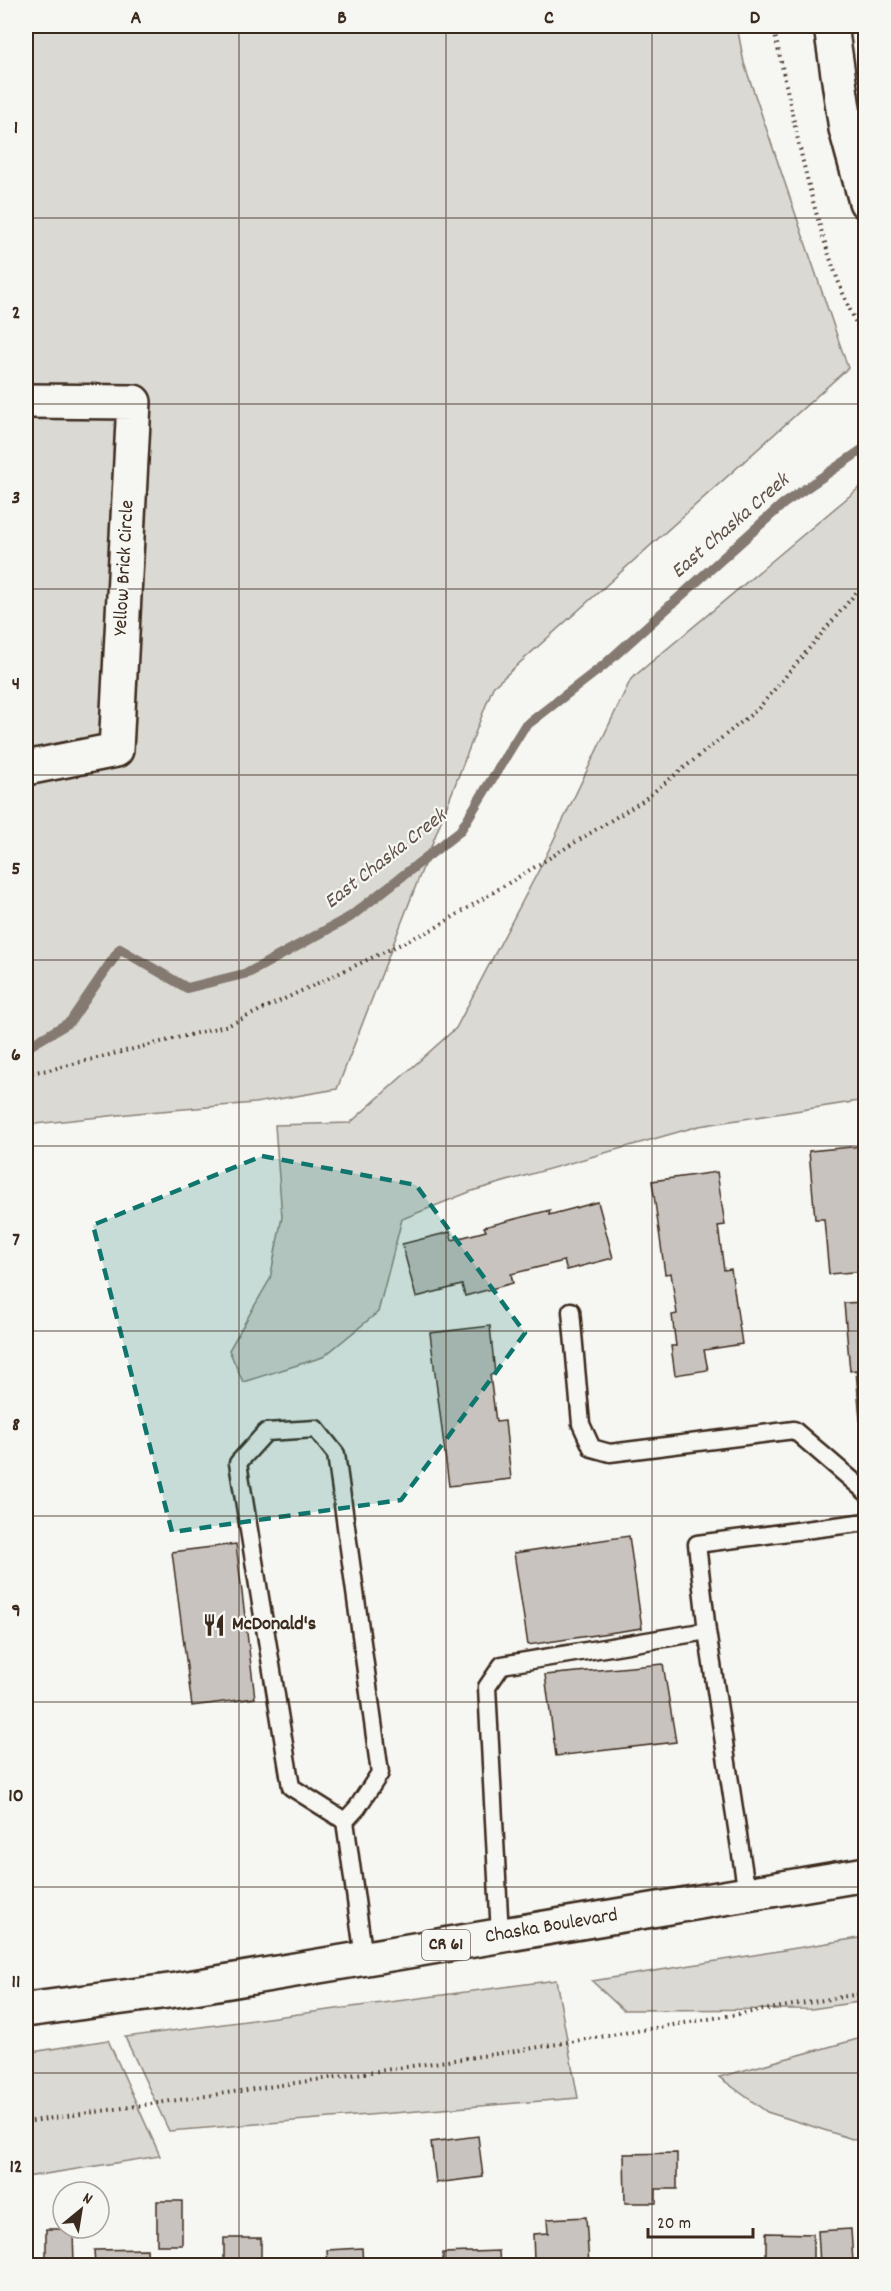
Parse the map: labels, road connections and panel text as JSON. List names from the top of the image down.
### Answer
{
  "streets": {
    "main road": ["Yellow Brick Circle", "Chaska Boulevard", "CR 61"]
  },
  "water": ["East Chaska Creek"],
  "places": {
    "restaurant": ["McDonald's"]
  },
  "scale_bar": "20 m",
  "north": "top right",
  "grid": {
    "columns": [
      "A",
      "B",
      "C",
      "D"
    ],
    "rows": [
      "1",
      "2",
      "3",
      "4",
      "5",
      "6",
      "7",
      "8",
      "9",
      "10",
      "11",
      "12"
    ]
  }
}
